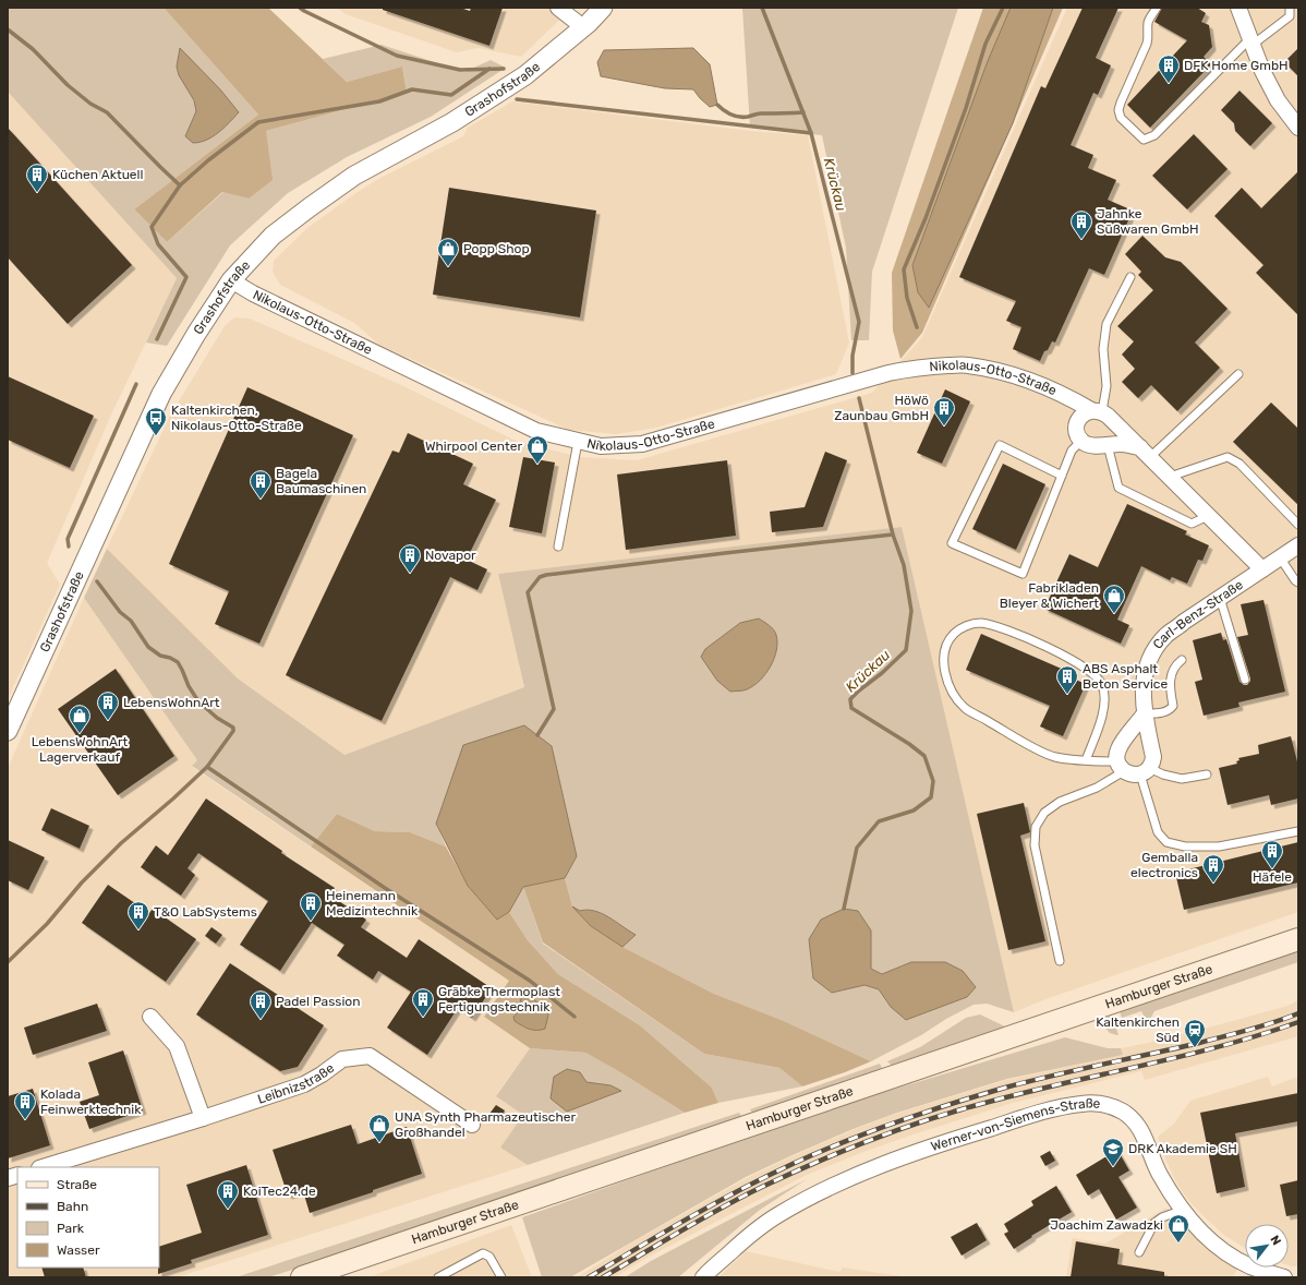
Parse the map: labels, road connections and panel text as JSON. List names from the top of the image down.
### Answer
{
  "streets": {
    "main road": ["Hamburger Straße"],
    "street": [
      "Grashofstraße",
      "Nikolaus-Otto-Straße",
      "Carl-Benz-Straße",
      "Leibnizstraße",
      "Werner-von-Siemens-Straße"
    ]
  },
  "crossings": [
    ["Grashofstraße", "Nikolaus-Otto-Straße"],
    ["Nikolaus-Otto-Straße", "Carl-Benz-Straße"]
  ],
  "water": ["Krückau"],
  "places": {
    "building": [
      "DFK Home GmbH",
      "Küchen Aktuell",
      "Jahnke Süßwaren GmbH",
      "HöWö Zaunbau GmbH",
      "Bagela Baumaschinen",
      "Novapor",
      "ABS Asphalt Beton Service",
      "LebensWohnArt",
      "Häfele",
      "Gemballa electronics",
      "Heinemann Medizintechnik",
      "T&O LabSystems",
      "Gräbke Thermoplast Fertigungstechnik",
      "Padel Passion",
      "Kolada Feinwerktechnik",
      "KoiTec24.de"
    ],
    "shop": [
      "Popp Shop",
      "Whirpool Center",
      "Fabrikladen Bleyer & Wichert",
      "LebensWohnArt Lagerverkauf",
      "UNA Synth Pharmazeutischer Großhandel",
      "Joachim Zawadzki"
    ],
    "bus stop": ["Kaltenkirchen, Nikolaus-Otto-Straße"],
    "station": ["Kaltenkirchen Süd"],
    "school or university": ["DRK Akademie SH"]
  },
  "legend": [
    "Straße",
    "Bahn",
    "Park",
    "Wasser"
  ],
  "north": "top right"
}
